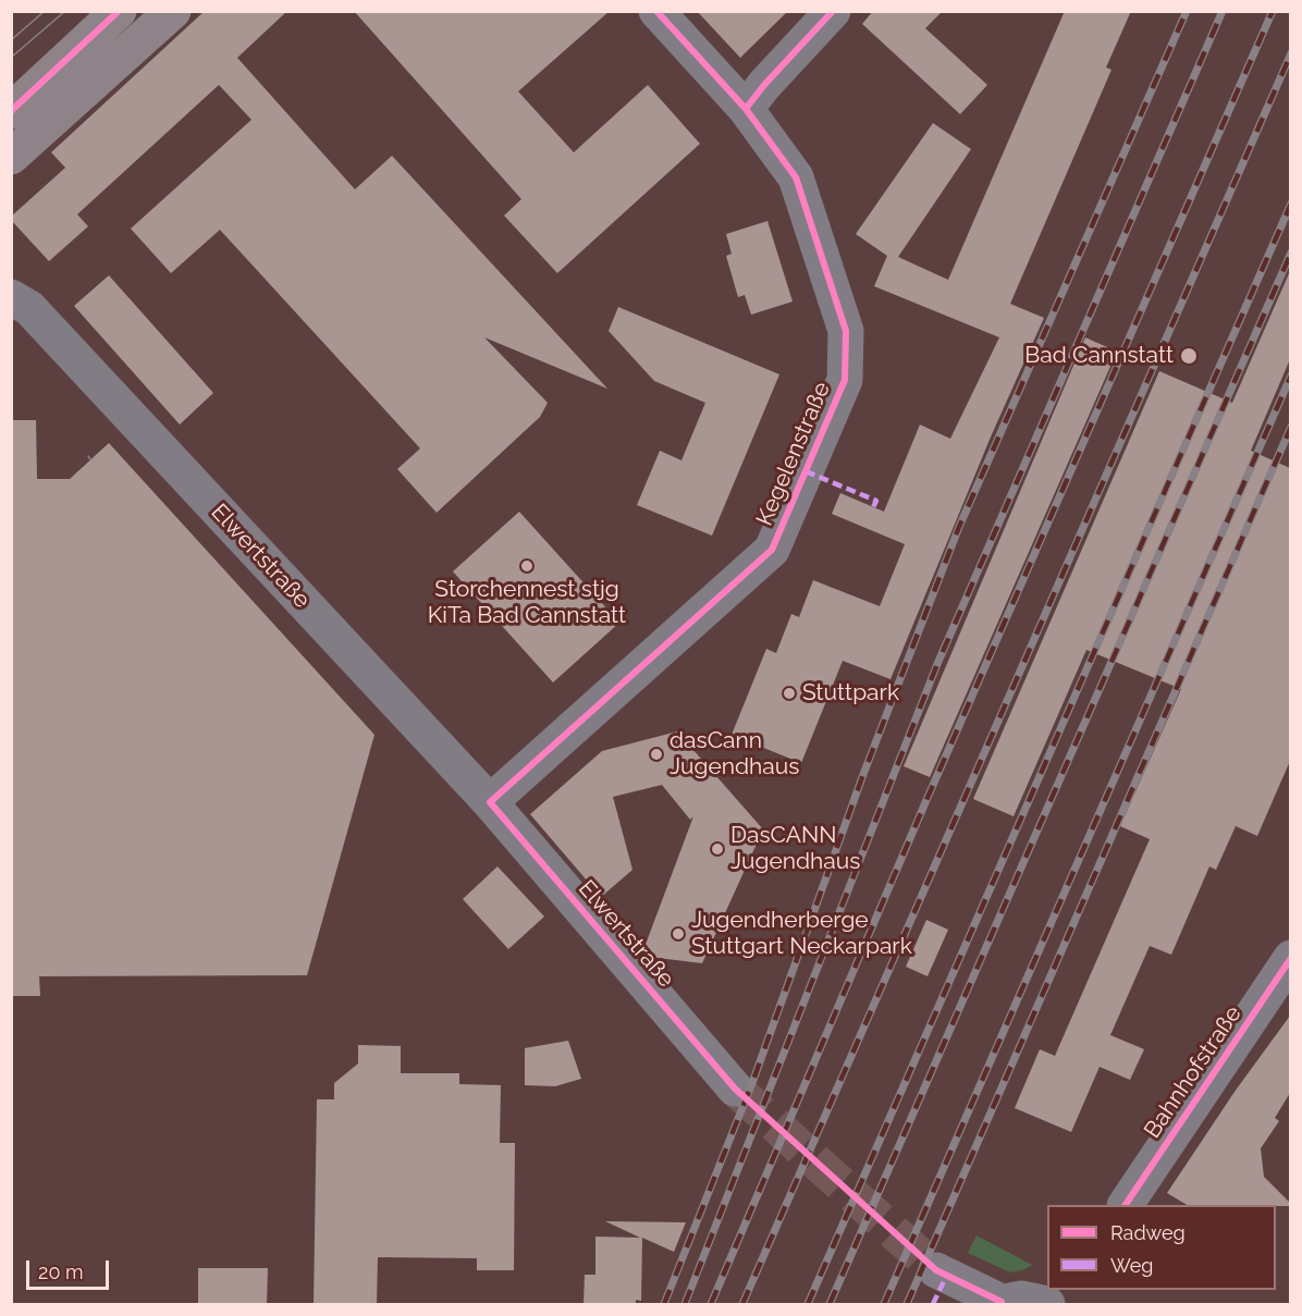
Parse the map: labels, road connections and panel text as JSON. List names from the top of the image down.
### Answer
{
  "streets": {
    "street": ["Kegelenstraße", "Elwertstraße", "Bahnhofstraße"]
  },
  "crossings": [
    ["Kegelenstraße", "Elwertstraße"]
  ],
  "places": [
    "Bad Cannstatt",
    "Storchennest stjg KiTa Bad Cannstatt",
    "Stuttpark",
    "dasCann Jugendhaus",
    "DasCANN Jugendhaus",
    "Jugendherberge Stuttgart Neckarpark"
  ],
  "legend": ["Radweg", "Weg"],
  "scale_bar": "20 m"
}
